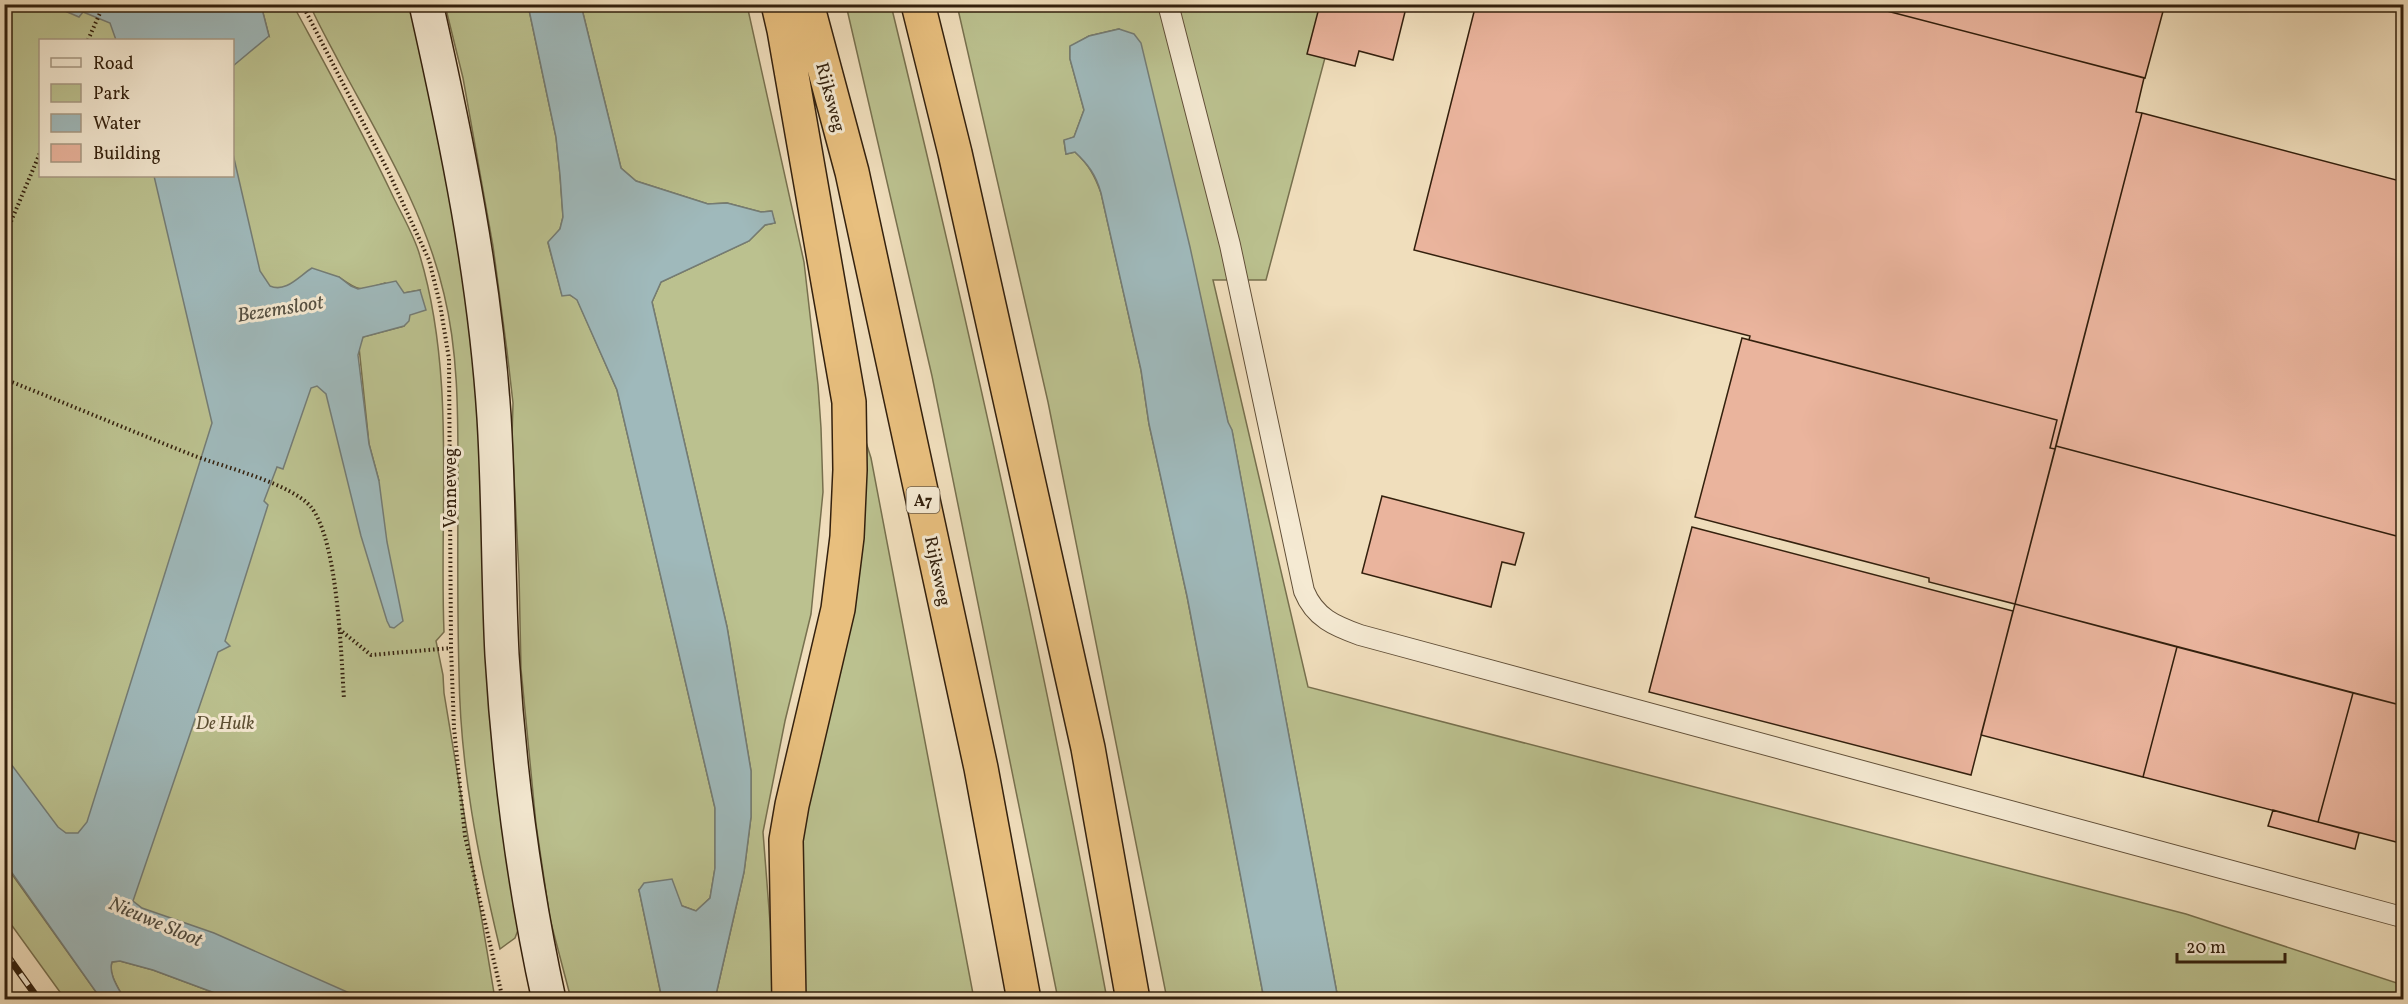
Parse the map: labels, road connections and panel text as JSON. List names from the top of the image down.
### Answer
{
  "streets": {
    "highway": ["Rijksweg", "A7"],
    "path": ["Venneweg"]
  },
  "water": ["Bezemsloot", "Nieuwe Sloot"],
  "parks": ["De Hulk"],
  "legend": [
    "Road",
    "Park",
    "Water",
    "Building"
  ],
  "scale_bar": "20 m"
}
